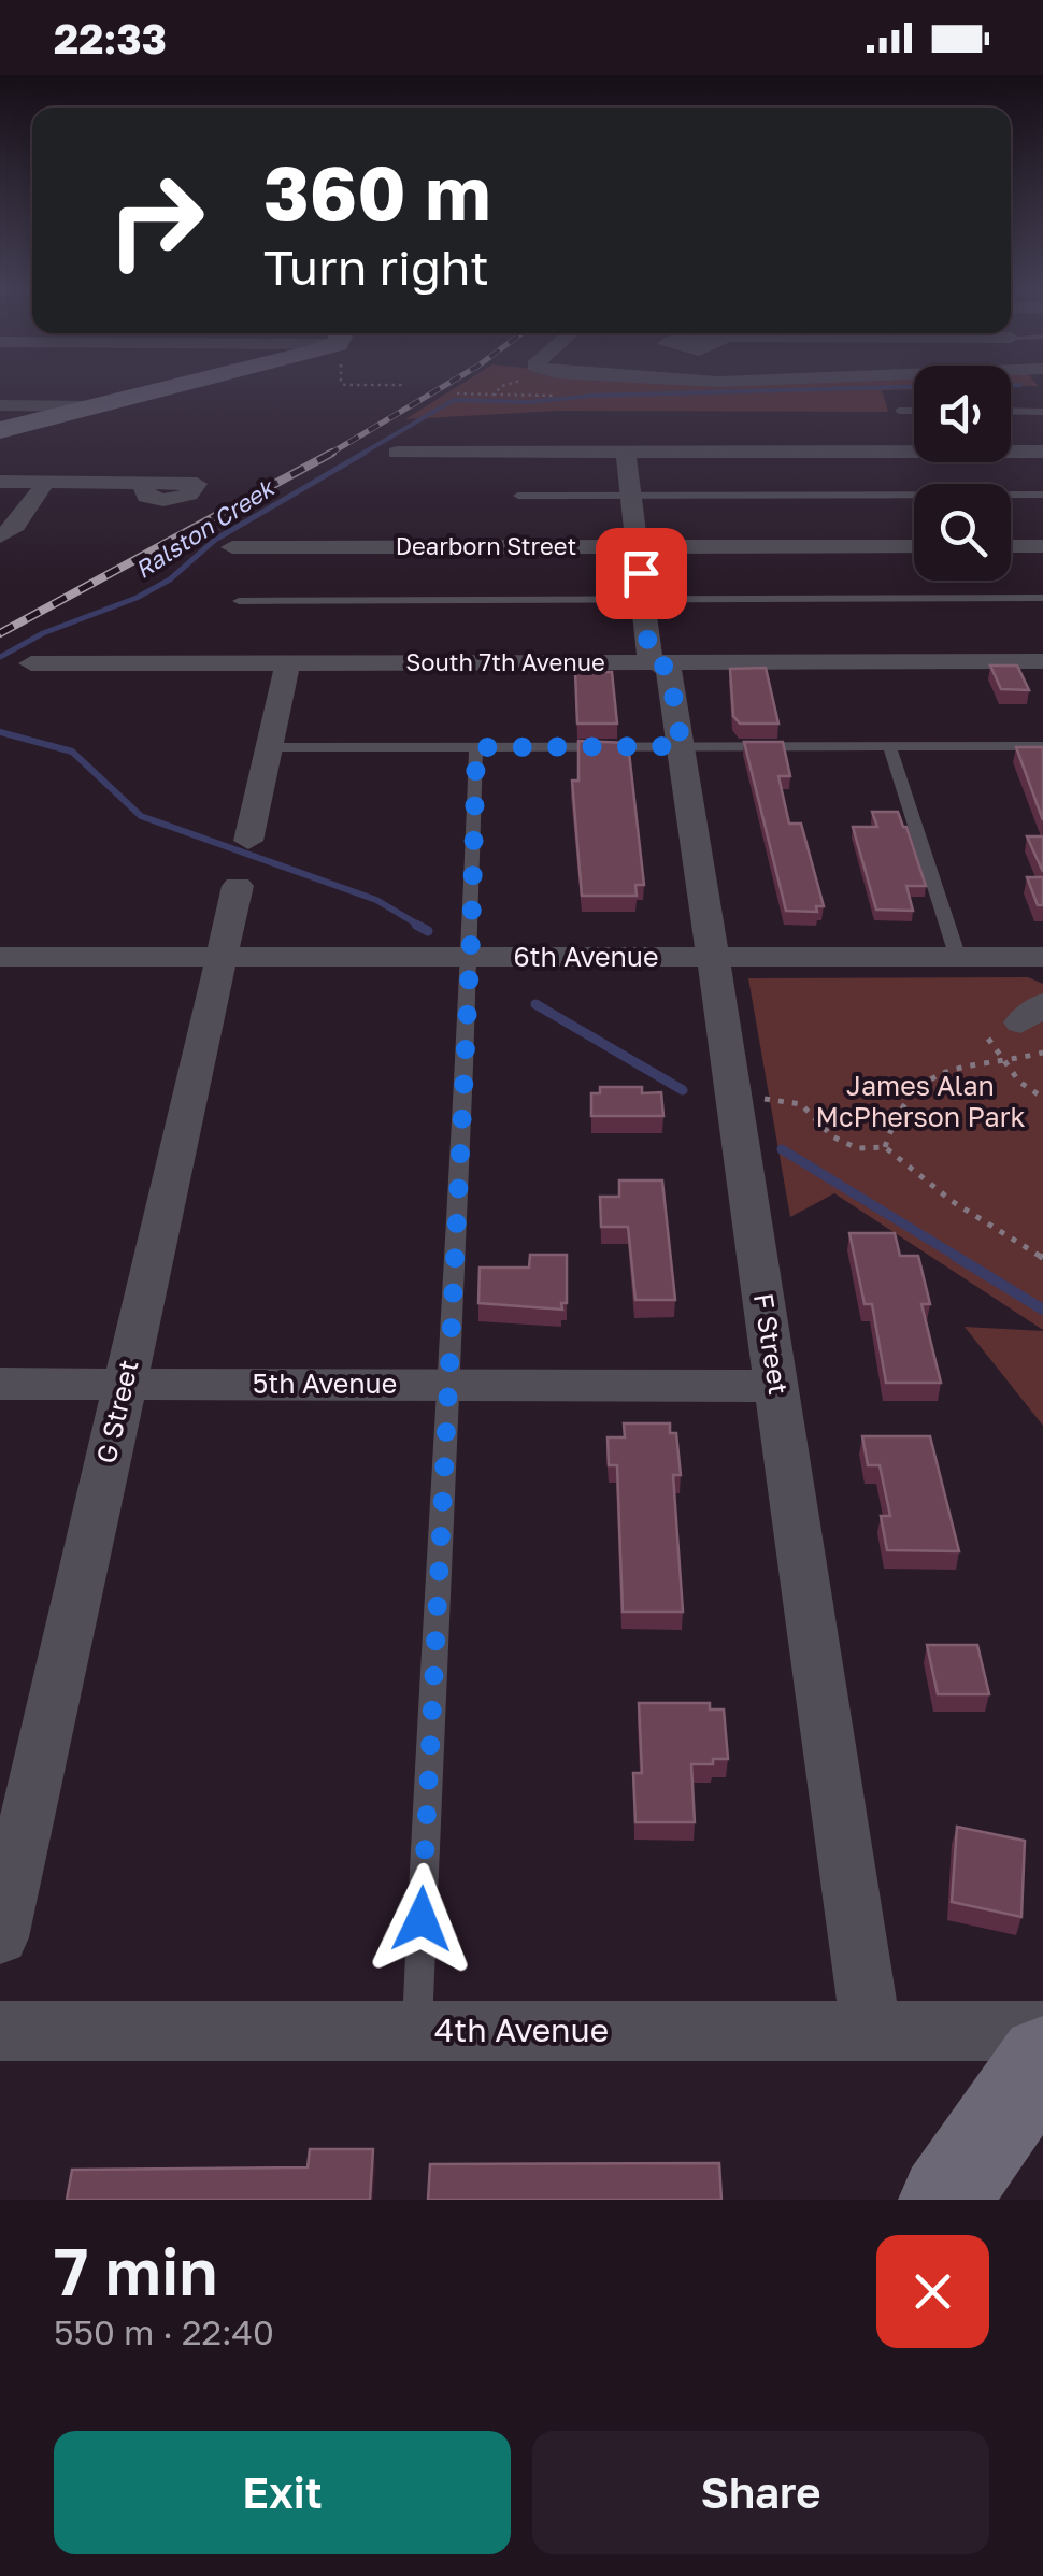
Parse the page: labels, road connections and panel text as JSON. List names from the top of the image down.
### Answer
{
  "streets": {
    "street": [
      "Dearborn Street",
      "South 7th Avenue",
      "6th Avenue",
      "F Street",
      "5th Avenue",
      "G Street",
      "4th Avenue"
    ]
  },
  "crossings": [
    ["Dearborn Street", "F Street"],
    ["South 7th Avenue", "F Street"],
    ["6th Avenue", "F Street"],
    ["6th Avenue", "G Street"],
    ["F Street", "5th Avenue"],
    ["F Street", "4th Avenue"],
    ["5th Avenue", "G Street"]
  ],
  "water": ["Ralston Creek"],
  "parks": ["James Alan McPherson Park"],
  "page": {
    "status": "22:33",
    "turn": ["360 m", "Turn right"],
    "heading": ["7 min", "550 m · 22:40"],
    "buttons": ["Exit", "Share"]
  }
}
